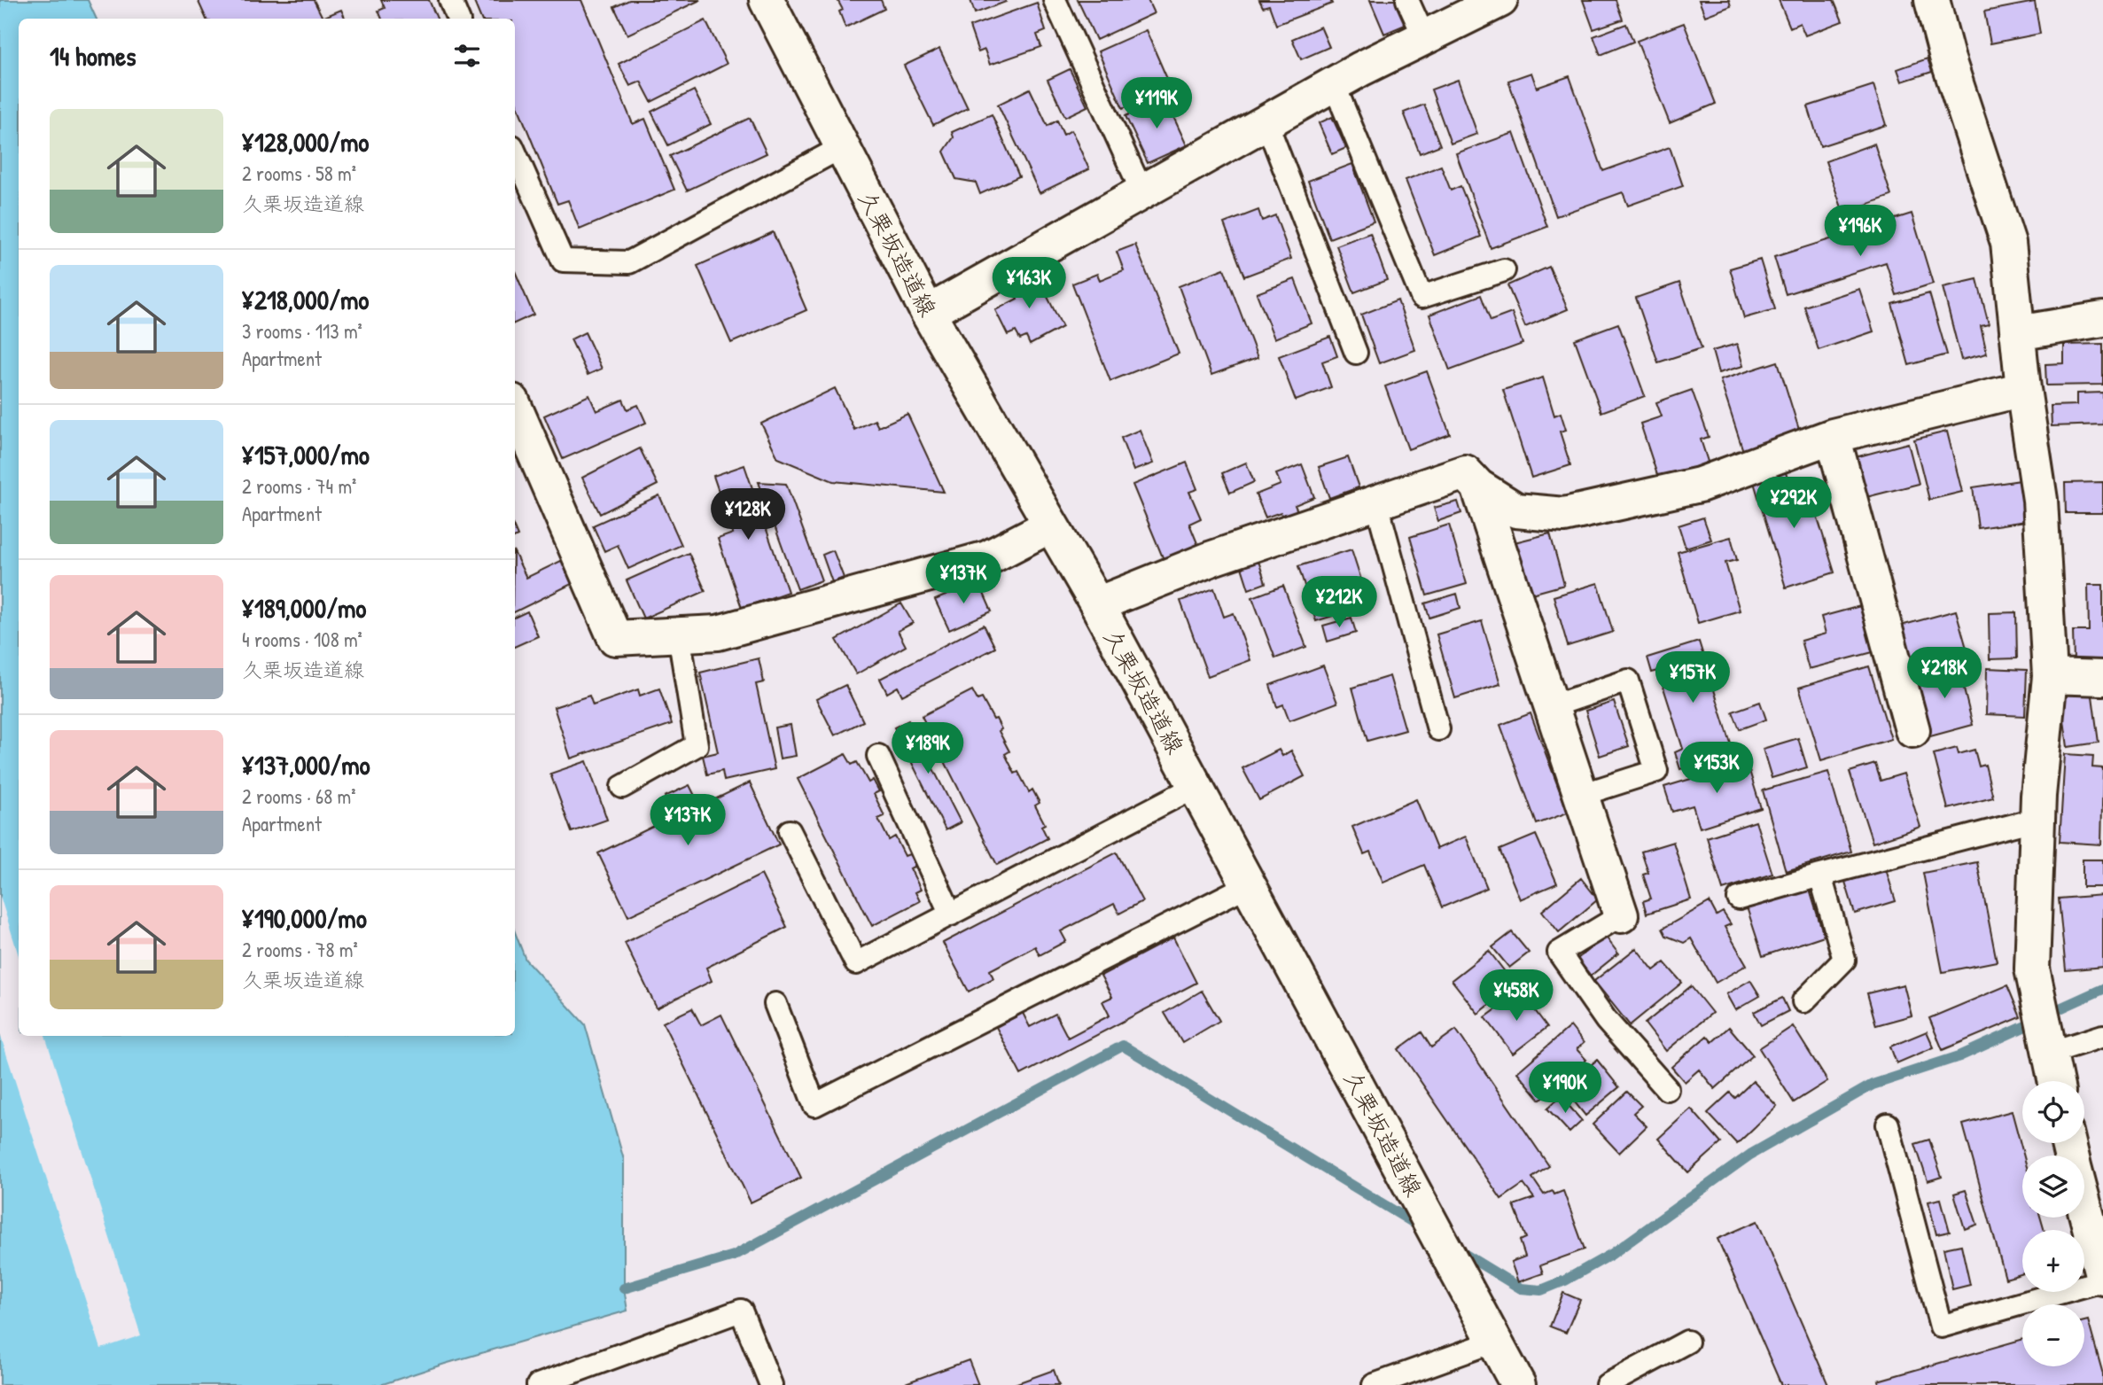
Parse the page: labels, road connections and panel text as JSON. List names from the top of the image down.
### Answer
{
  "streets": {
    "street": ["久栗坂造道線"]
  },
  "page": {
    "heading": "14 homes",
    "price": [
      "¥119K",
      "¥196K",
      "¥163K",
      "¥292K",
      "¥128K",
      "¥137K",
      "¥212K",
      "¥218K",
      "¥157K",
      "¥189K",
      "¥153K",
      "¥137K",
      "¥458K",
      "¥190K"
    ],
    "list": [
      {
        "name": "¥128,000/mo",
        "note": "2 rooms · 58 m² · 久栗坂造道線"
      },
      {
        "name": "¥218,000/mo",
        "note": "3 rooms · 113 m² · Apartment"
      },
      {
        "name": "¥157,000/mo",
        "note": "2 rooms · 74 m² · Apartment"
      },
      {
        "name": "¥189,000/mo",
        "note": "4 rooms · 108 m² · 久栗坂造道線"
      },
      {
        "name": "¥137,000/mo",
        "note": "2 rooms · 68 m² · Apartment"
      },
      {
        "name": "¥190,000/mo",
        "note": "2 rooms · 78 m² · 久栗坂造道線"
      }
    ],
    "map_buttons": ["+", "−"]
  }
}
